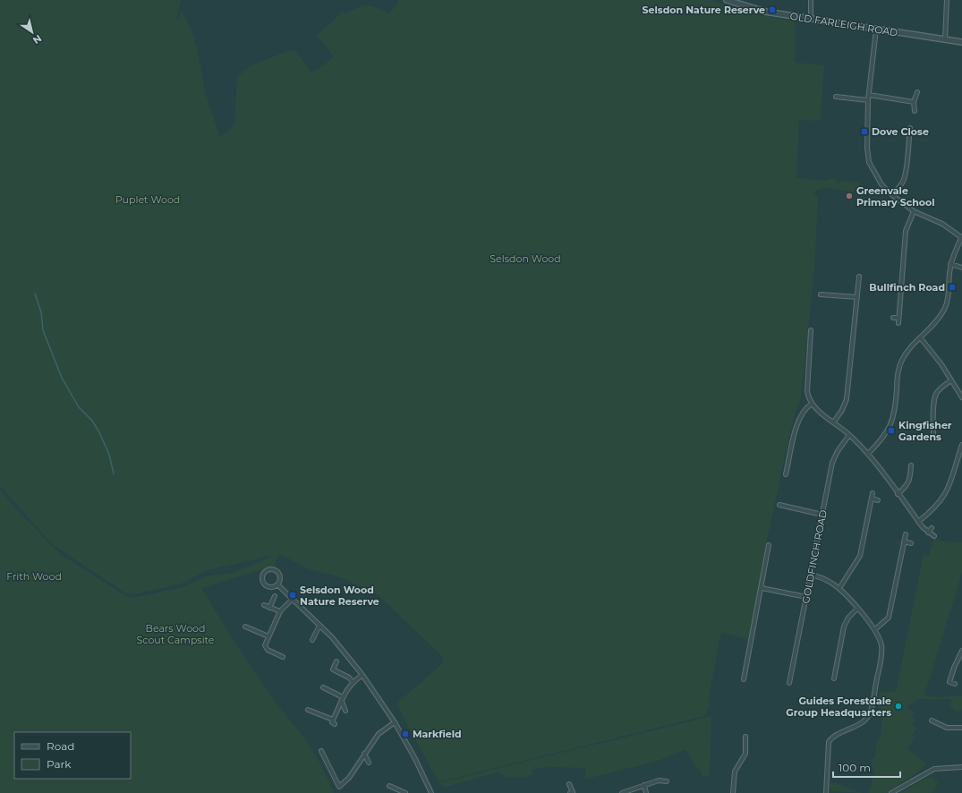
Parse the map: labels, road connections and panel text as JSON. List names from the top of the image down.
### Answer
{
  "streets": {
    "street": ["OLD FARLEIGH ROAD", "GOLDFINCH ROAD"]
  },
  "parks": [
    "Puplet Wood",
    "Selsdon Wood",
    "Frith Wood",
    "Bears Wood Scout Campsite"
  ],
  "places": {
    "transit": [
      "Selsdon Nature Reserve",
      "Dove Close",
      "Bullfinch Road",
      "Kingfisher Gardens",
      "Selsdon Wood Nature Reserve",
      "Markfield"
    ],
    "other": ["Greenvale Primary School", "Guides Forestdale Group Headquarters"]
  },
  "legend": ["Road", "Park"],
  "scale_bar": "100 m",
  "north": "bottom right"
}
